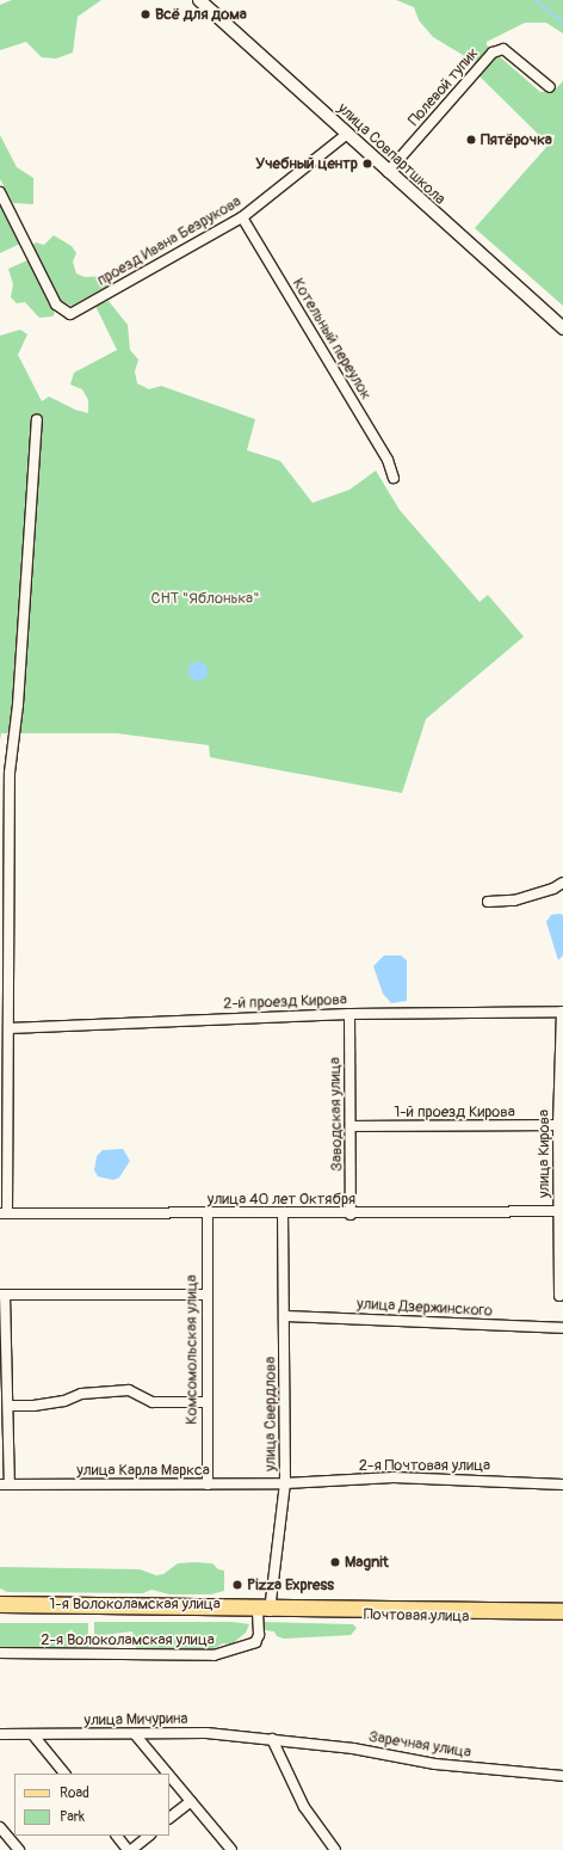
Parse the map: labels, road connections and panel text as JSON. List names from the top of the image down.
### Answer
{
  "streets": {
    "main road": ["1-я Волоколамская улица", "Почтовая улица"],
    "street": [
      "Полевой тупик",
      "улица Совпартшкола",
      "проезд Ивана Безрукова",
      "Котельный переулок",
      "2-й проезд Кирова",
      "1-й проезд Кирова",
      "Заводская улица",
      "улица Кирова",
      "улица 40 лет Октября",
      "улица Дзержинского",
      "Комсомольская улица",
      "улица Свердлова",
      "2-я Почтовая улица",
      "улица Карла Маркса",
      "2-я Волоколамская улица",
      "улица Мичурина",
      "Заречная улица"
    ]
  },
  "crossings": [
    ["Полевой тупик", "улица Совпартшкола"],
    ["улица Совпартшкола", "проезд Ивана Безрукова"],
    ["проезд Ивана Безрукова", "Котельный переулок"],
    ["2-й проезд Кирова", "Заводская улица"],
    ["2-й проезд Кирова", "улица Кирова"],
    ["1-й проезд Кирова", "Заводская улица"],
    ["1-й проезд Кирова", "улица Кирова"],
    ["Заводская улица", "улица 40 лет Октября"],
    ["улица Кирова", "улица 40 лет Октября"],
    ["улица 40 лет Октября", "Комсомольская улица"],
    ["улица 40 лет Октября", "улица Свердлова"],
    ["улица Дзержинского", "улица Свердлова"],
    ["Комсомольская улица", "улица Карла Маркса"],
    ["улица Свердлова", "2-я Почтовая улица"],
    ["улица Свердлова", "улица Карла Маркса"],
    ["улица Свердлова", "1-я Волоколамская улица"],
    ["улица Свердлова", "Почтовая улица"],
    ["улица Свердлова", "2-я Волоколамская улица"],
    ["2-я Почтовая улица", "улица Карла Маркса"],
    ["1-я Волоколамская улица", "Почтовая улица"],
    ["1-я Волоколамская улица", "2-я Волоколамская улица"],
    ["Почтовая улица", "2-я Волоколамская улица"],
    ["улица Мичурина", "Заречная улица"]
  ],
  "parks": ["СНТ \"Яблонька\""],
  "places": [
    "Всё для дома",
    "Пятёрочка",
    "Учебный центр",
    "Magnit",
    "Pizza Express"
  ],
  "legend": ["Road", "Park"]
}
